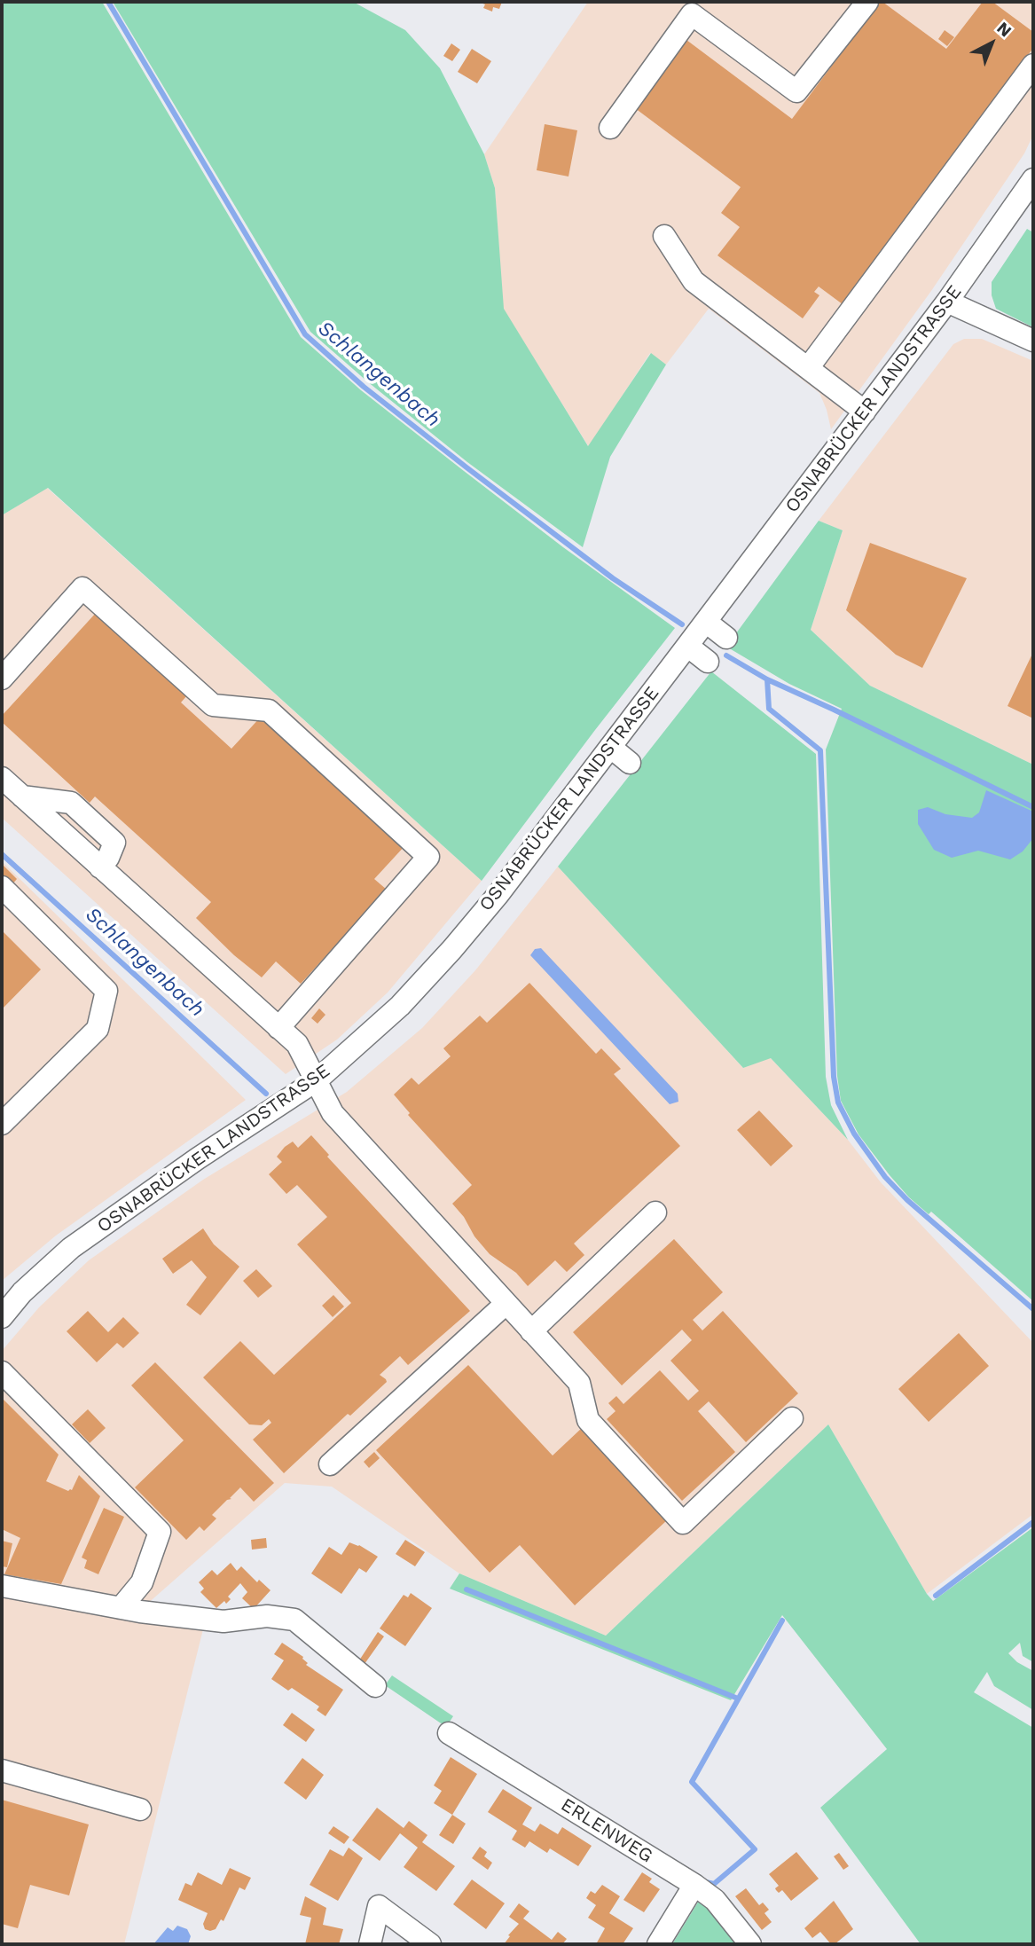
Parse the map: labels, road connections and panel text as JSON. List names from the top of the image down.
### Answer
{
  "streets": {
    "street": ["OSNABRÜCKER LANDSTRASSE", "ERLENWEG"]
  },
  "water": ["Schlangenbach"],
  "north": "top right"
}
